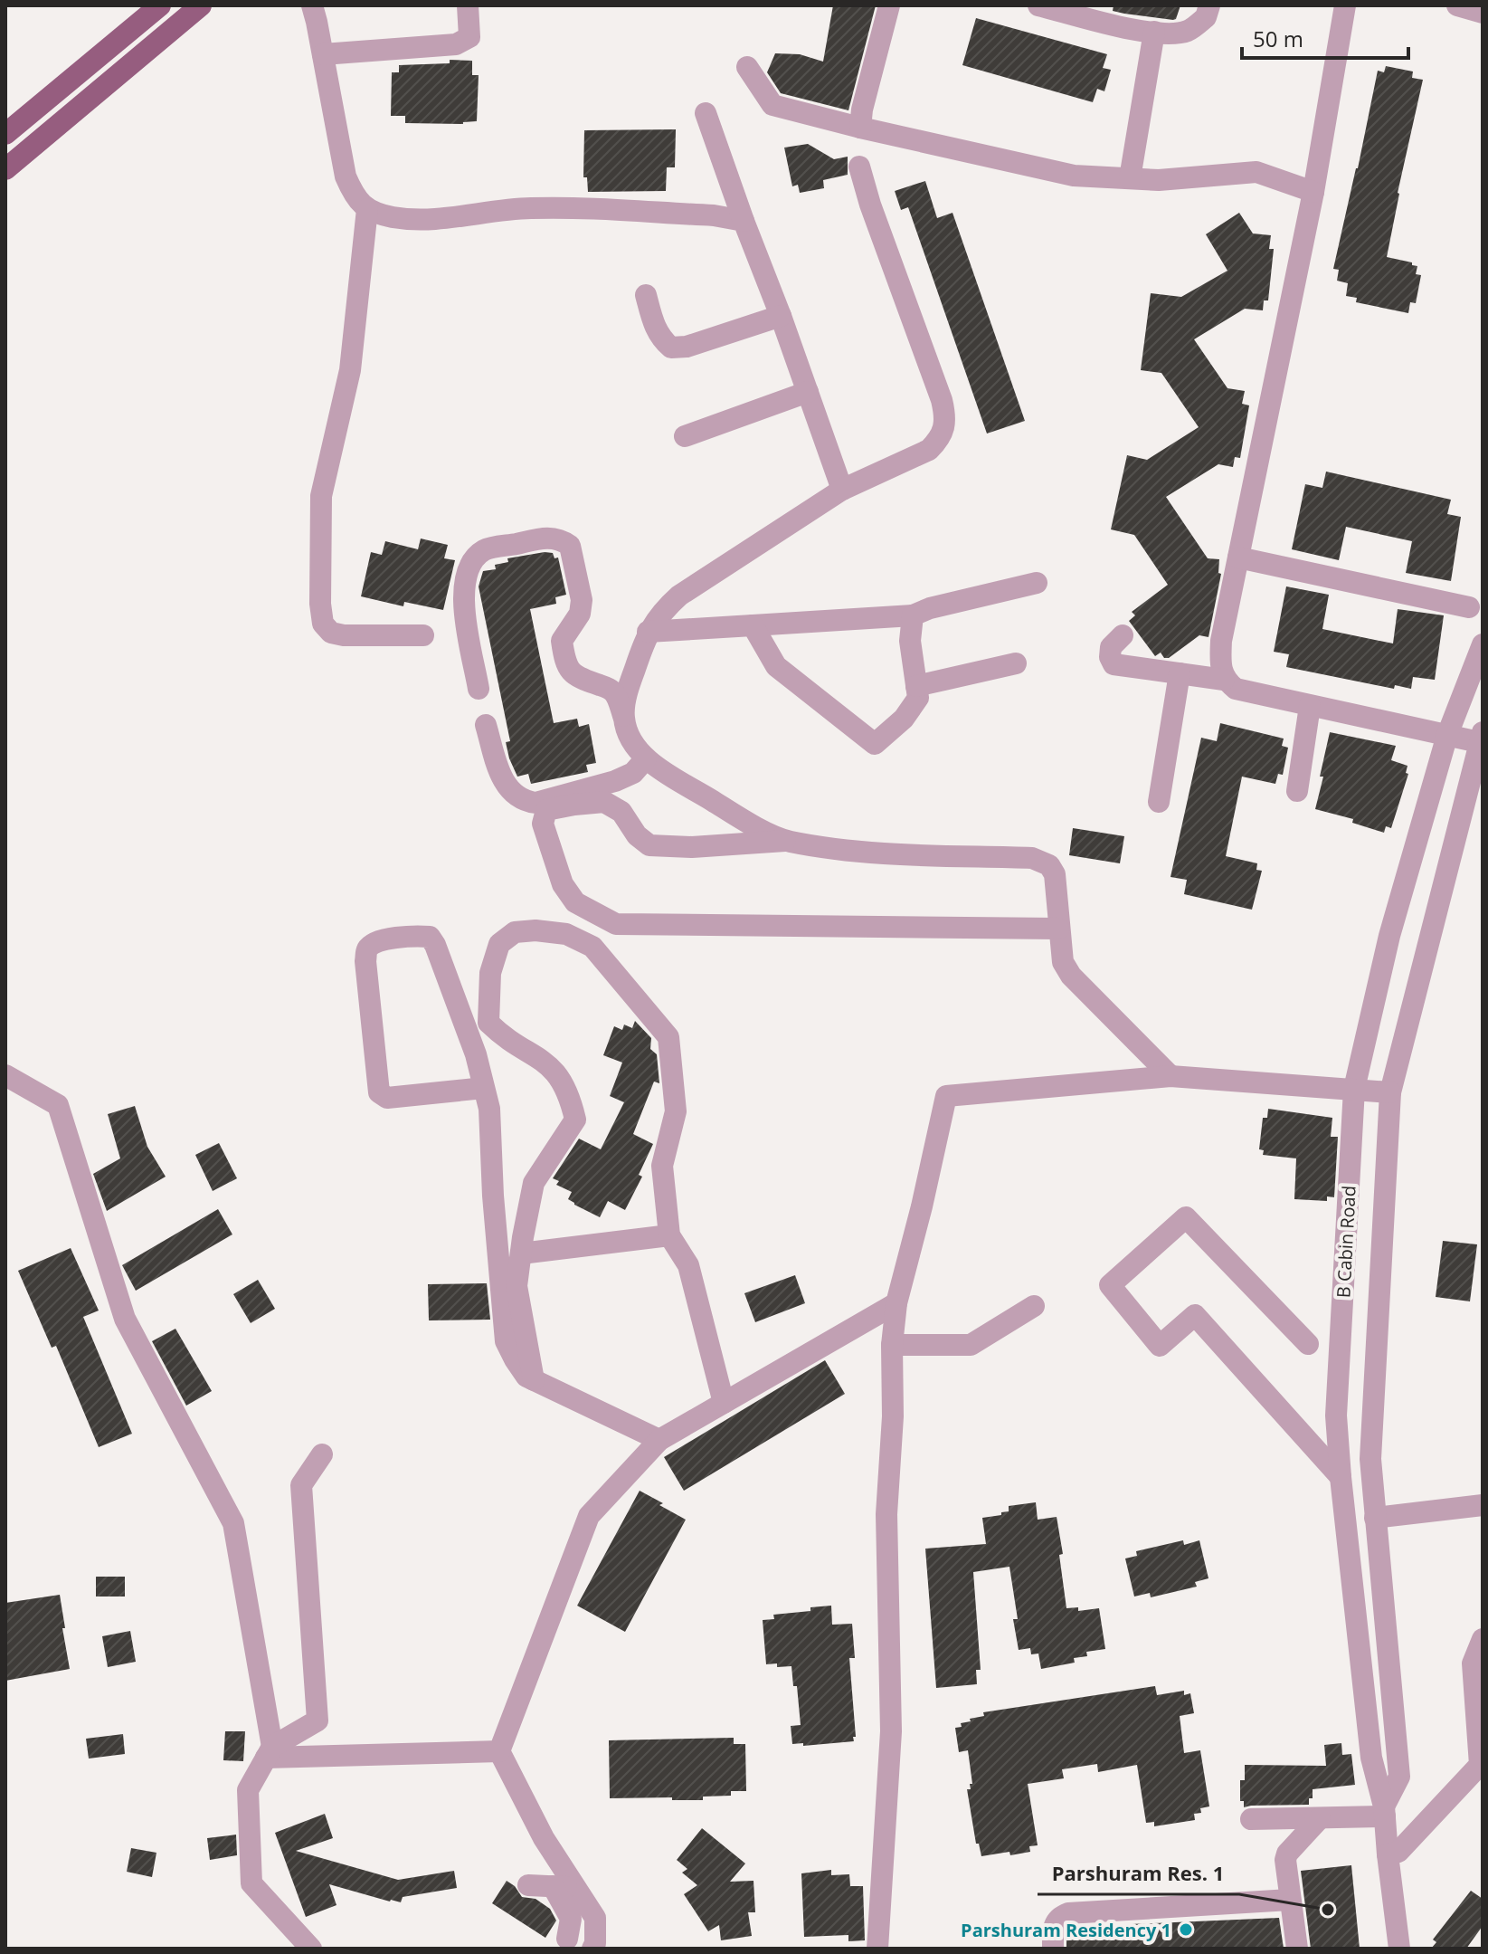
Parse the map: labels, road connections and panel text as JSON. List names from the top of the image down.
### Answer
{
  "streets": {
    "street": ["B Cabin Road"]
  },
  "places": ["Parshuram Res. 1", "Parshuram Residency 1"],
  "scale_bar": "50 m"
}
